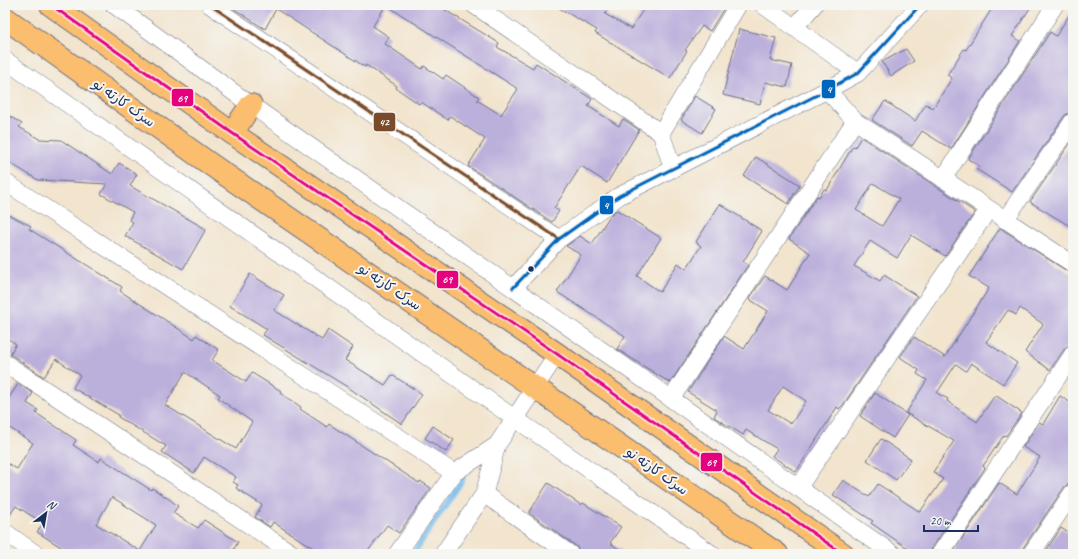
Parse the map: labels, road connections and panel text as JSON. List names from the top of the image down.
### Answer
{
  "streets": {
    "highway": ["سرک کارته نو"]
  },
  "lines": ["transit line 69", "transit line 42", "transit line 4"],
  "scale_bar": "20 m",
  "north": "top right"
}
